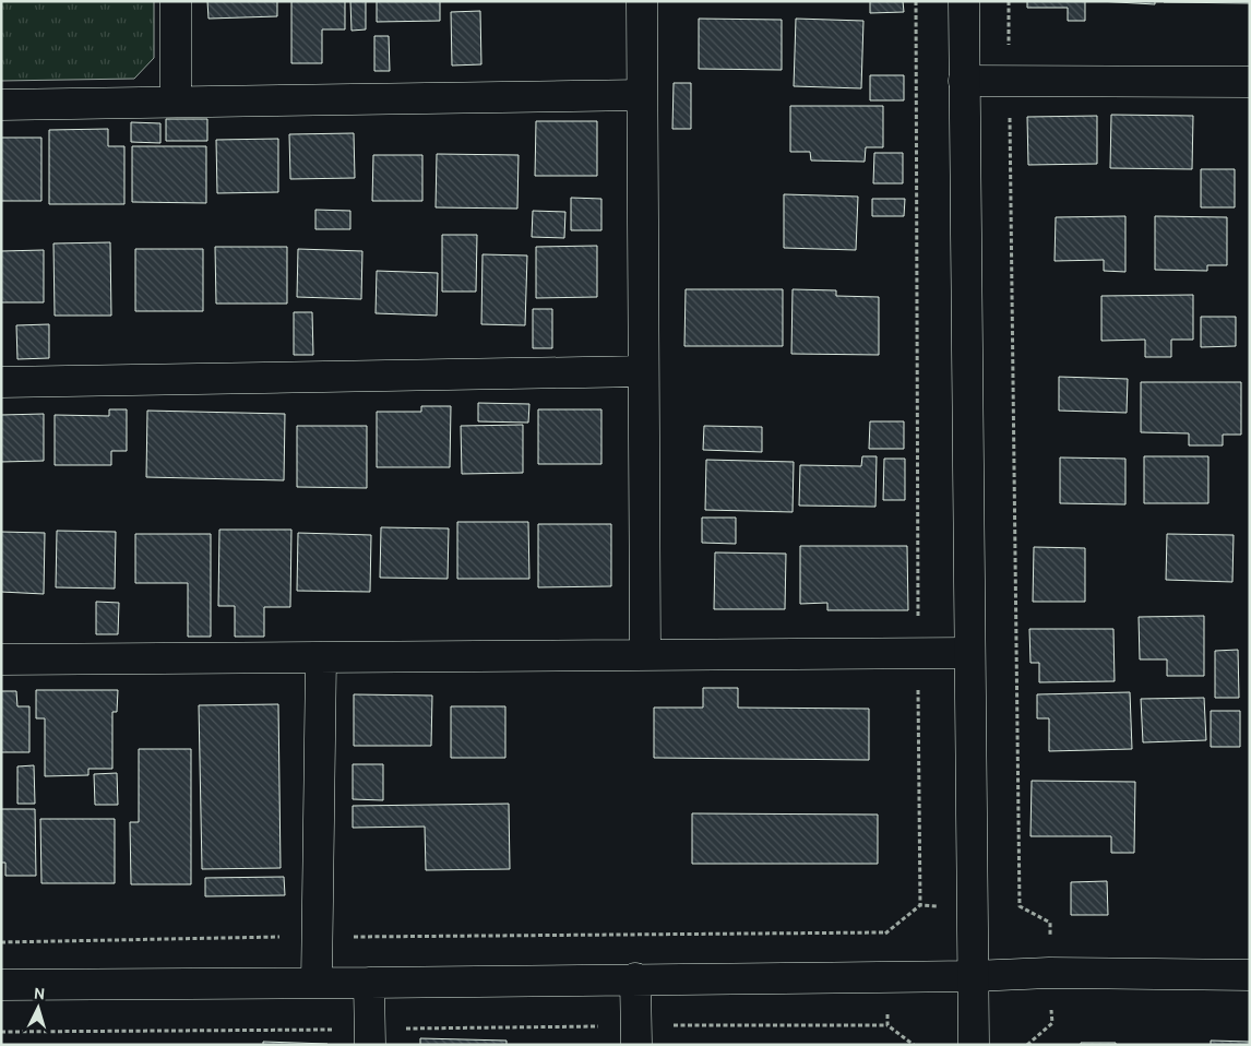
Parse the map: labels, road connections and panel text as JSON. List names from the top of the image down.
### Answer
{
  "north": "top"
}
